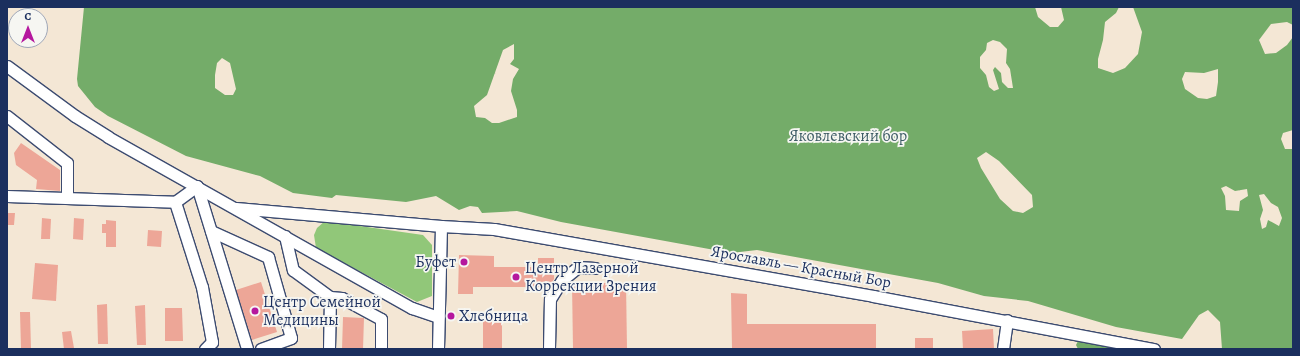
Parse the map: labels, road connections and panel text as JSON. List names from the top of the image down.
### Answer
{
  "streets": {
    "street": ["Ярославль — Красный Бор"]
  },
  "parks": ["Яковлевский бор"],
  "places": [
    "Буфет",
    "Центр Лазерной Коррекции Зрения",
    "Центр Семейной Медицины",
    "Хлебница"
  ],
  "north": "top"
}
